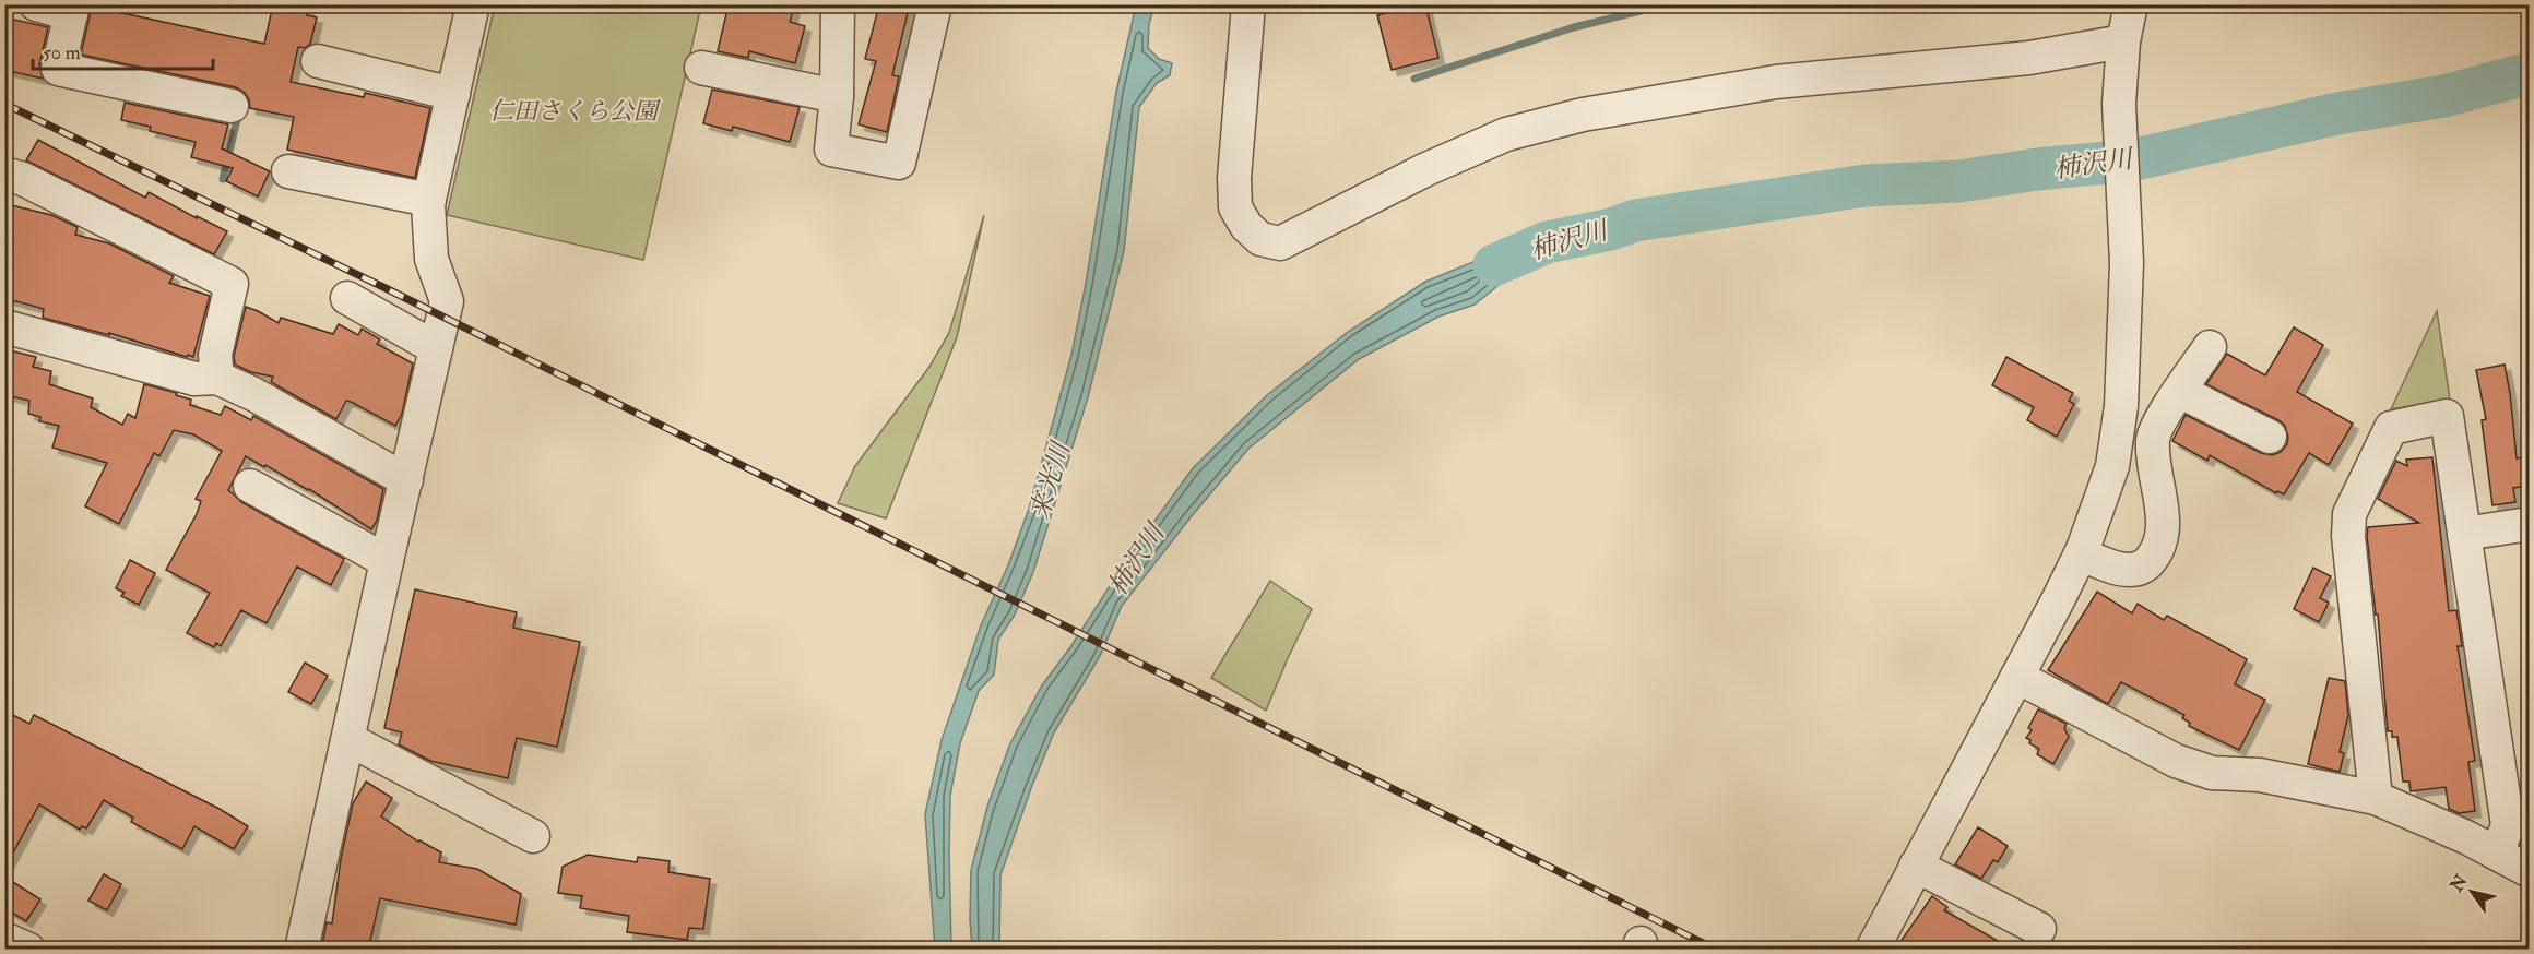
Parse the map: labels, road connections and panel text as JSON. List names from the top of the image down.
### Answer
{
  "water": ["柿沢川", "来光川"],
  "parks": ["仁田さくら公園"],
  "scale_bar": "50 m",
  "north": "top left"
}
